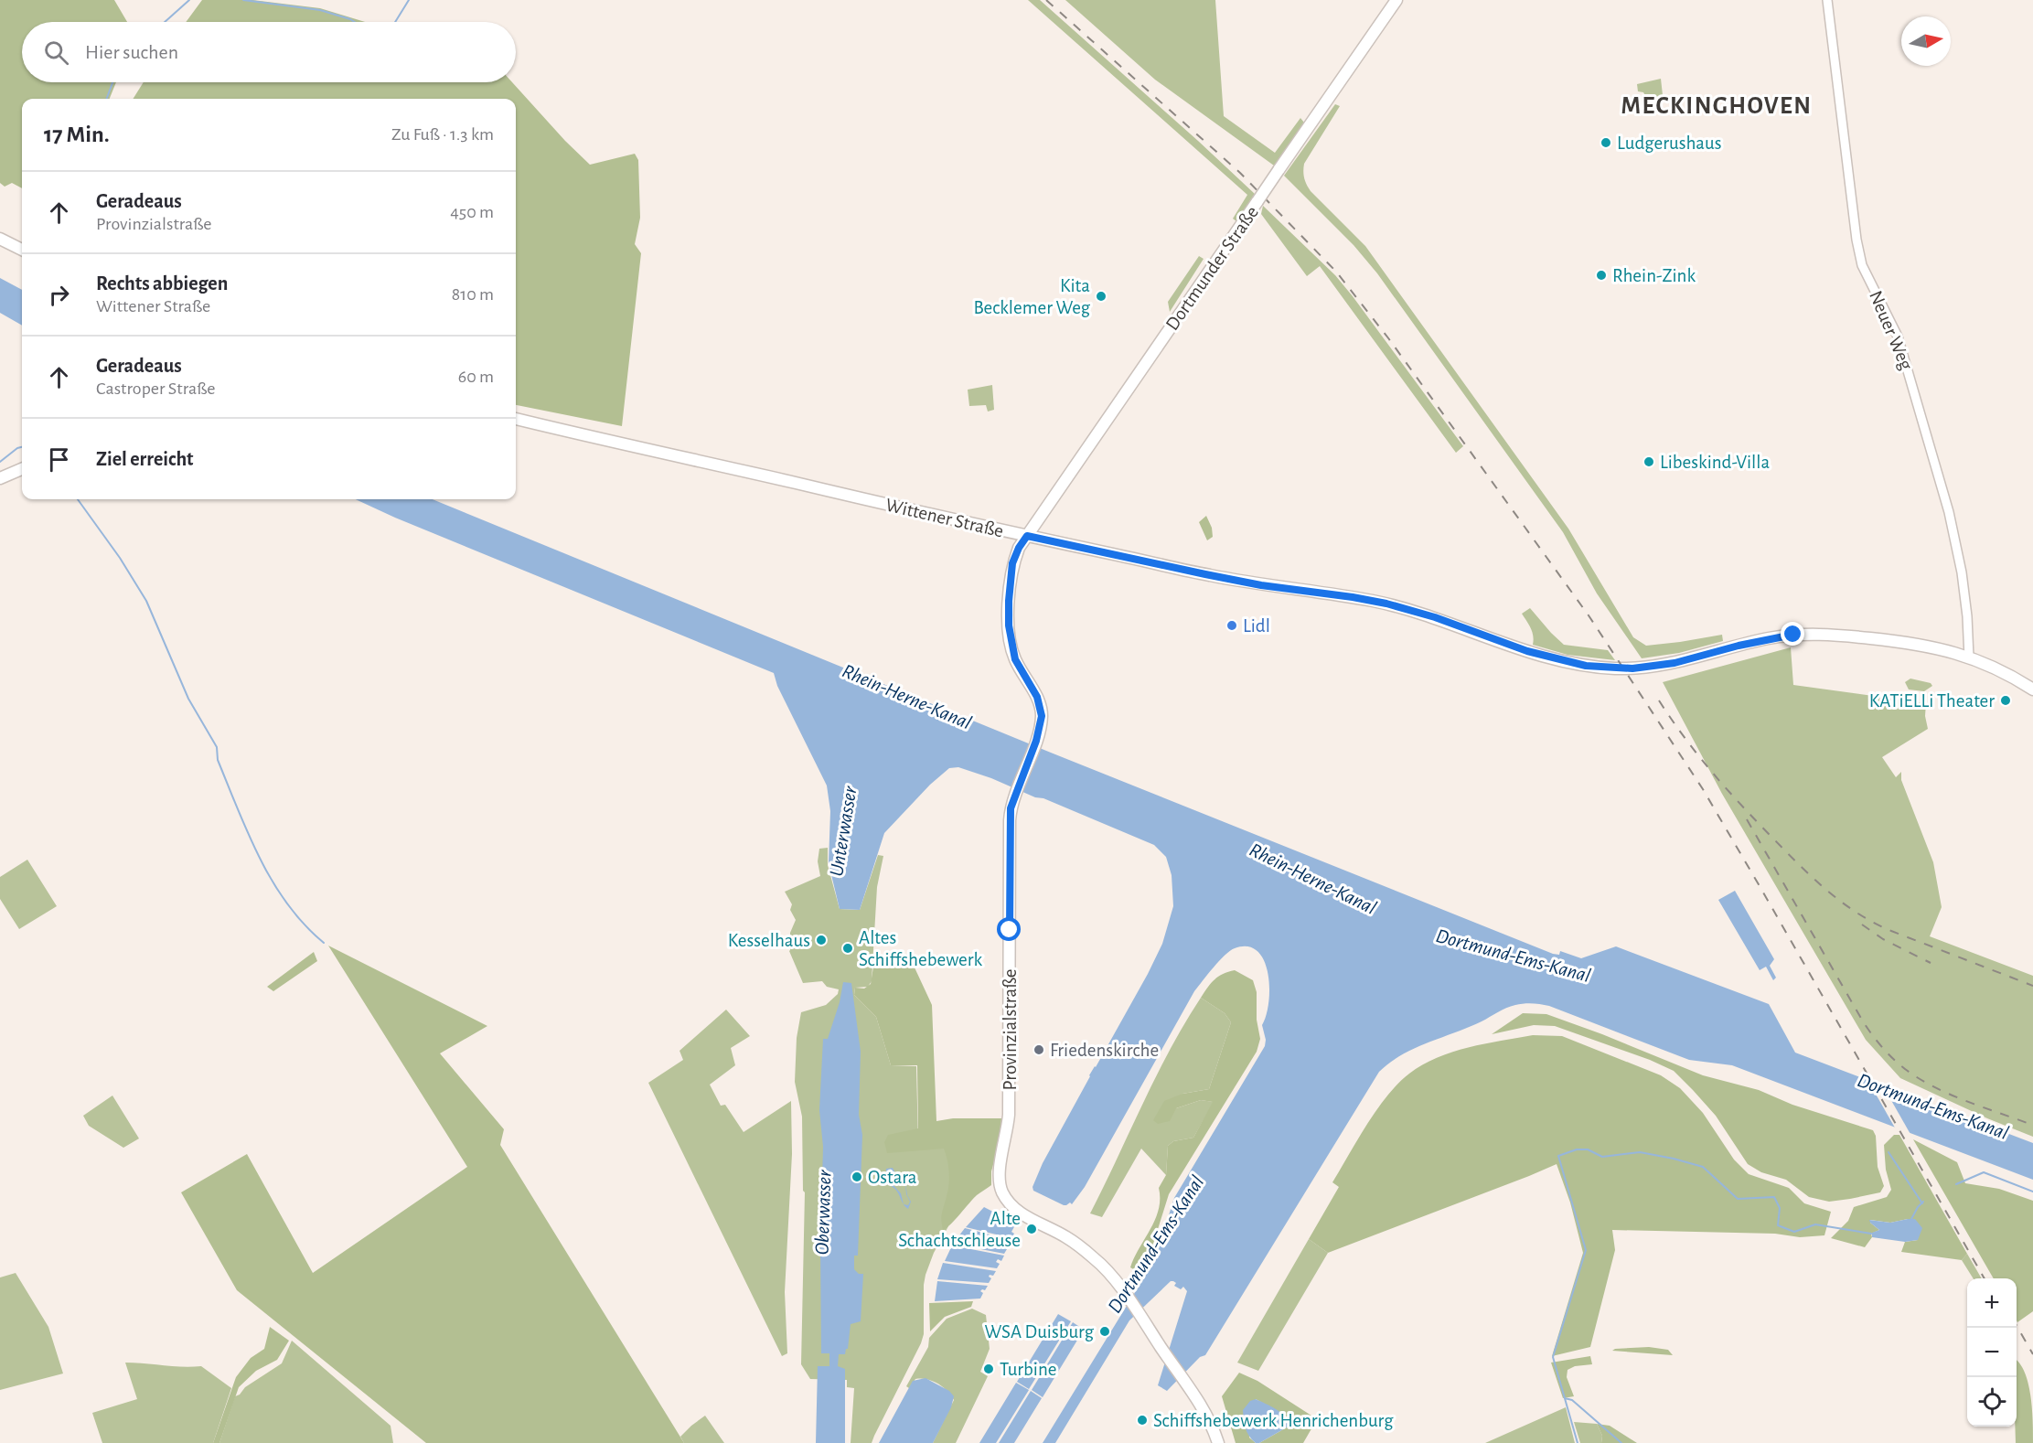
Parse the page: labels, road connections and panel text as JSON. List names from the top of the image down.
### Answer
{
  "streets": {
    "main road": ["Dortmunder Straße", "Wittener Straße", "Provinzialstraße"],
    "street": ["Neuer Weg"]
  },
  "crossings": [
    ["Dortmunder Straße", "Wittener Straße"],
    ["Dortmunder Straße", "Provinzialstraße"],
    ["Neuer Weg", "Wittener Straße"],
    ["Wittener Straße", "Provinzialstraße"]
  ],
  "districts": ["MECKINGHOVEN"],
  "water": [
    "Rhein-Herne-Kanal",
    "Unterwasser",
    "Dortmund-Ems-Kanal",
    "Oberwasser"
  ],
  "places": [
    "Ludgerushaus",
    "Rhein-Zink",
    "Kita Becklemer Weg",
    "Libeskind-Villa",
    "Lidl",
    "KATiELLi Theater",
    "Kesselhaus",
    "Altes Schiffshebewerk",
    "Friedenskirche",
    "Ostara",
    "Alte Schachtschleuse",
    "WSA Duisburg",
    "Turbine",
    "Schiffshebewerk Henrichenburg"
  ],
  "north": "right",
  "page": {
    "search": "Hier suchen",
    "heading": ["17 Min.", "Zu Fuß · 1.3 km"],
    "list": [
      ["Geradeaus", "Provinzialstraße", "450 m"],
      ["Rechts abbiegen", "Wittener Straße", "810 m"],
      ["Geradeaus", "Castroper Straße", "60 m"],
      "Ziel erreicht"
    ],
    "map_buttons": ["+", "−"]
  }
}
